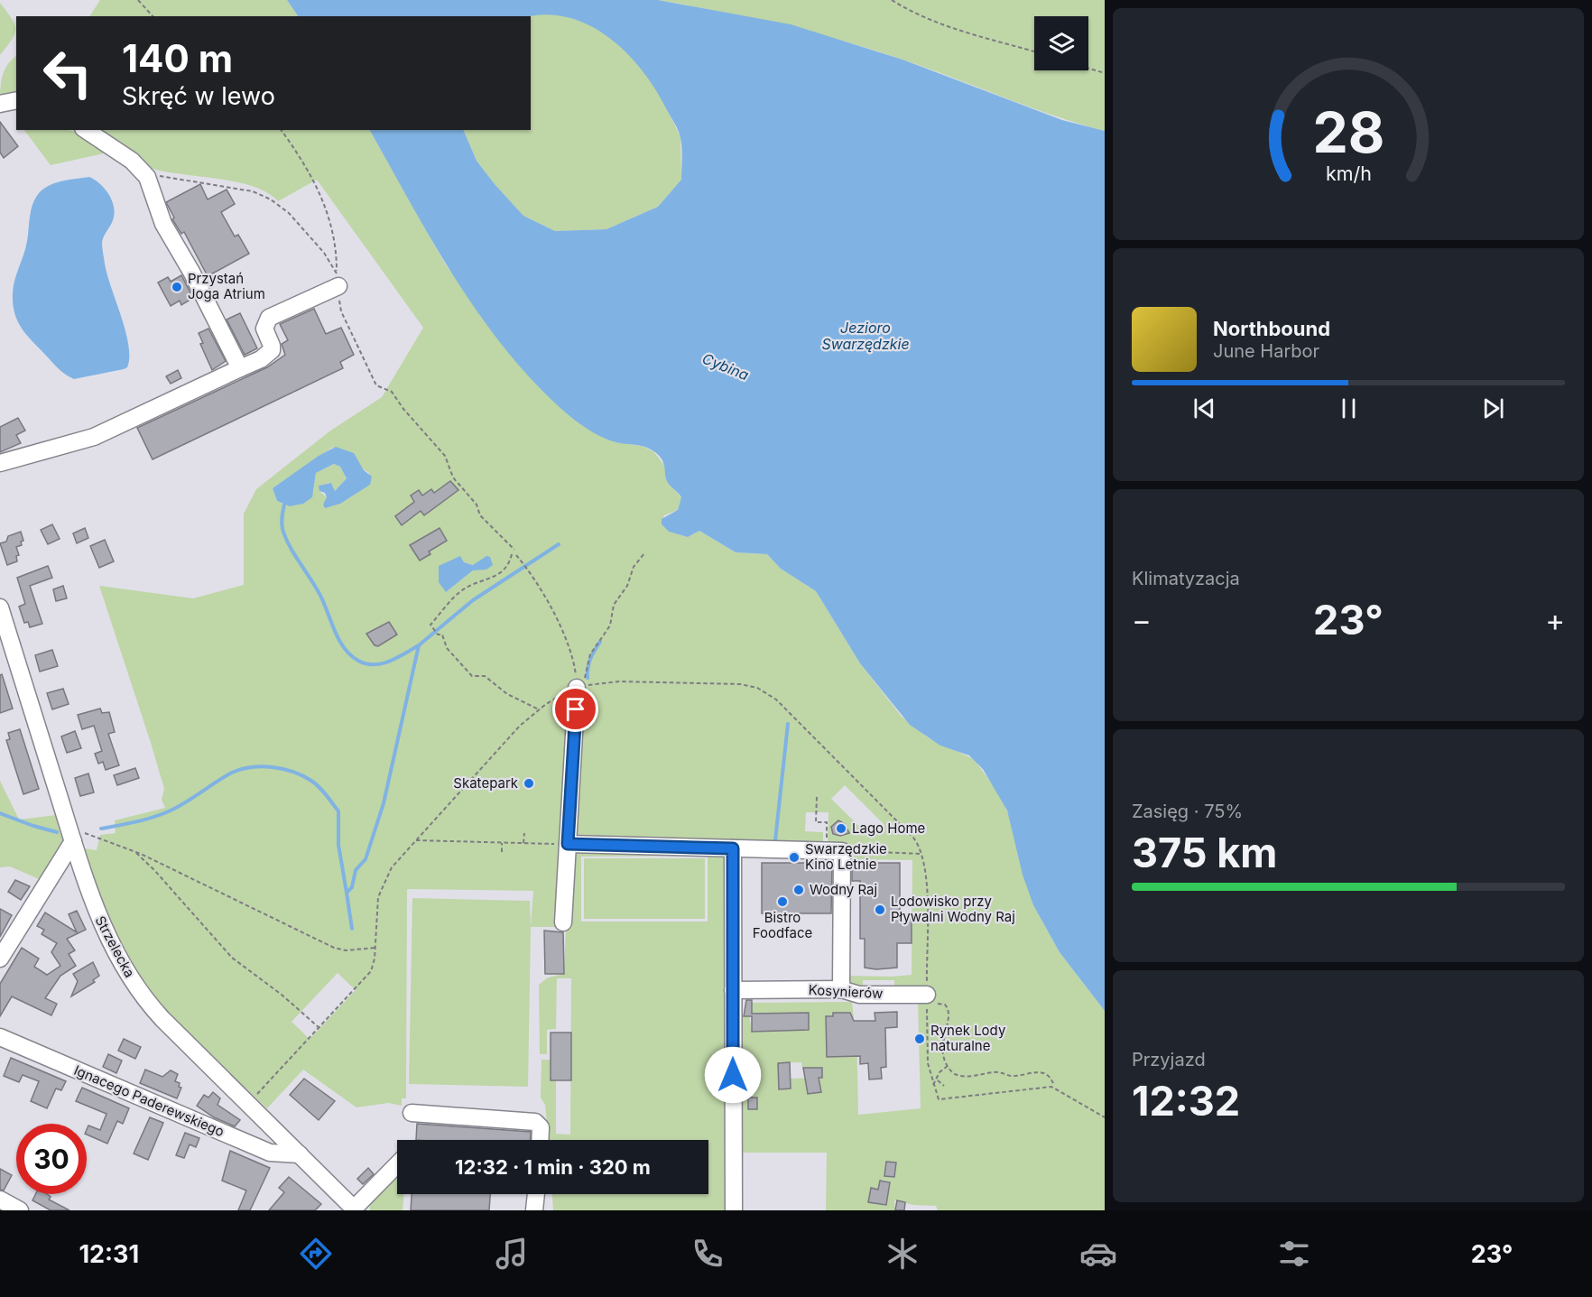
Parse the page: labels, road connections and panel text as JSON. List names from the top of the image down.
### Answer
{
  "streets": {
    "street": ["Strzelecka", "Kosynierów", "Ignacego Paderewskiego"]
  },
  "crossings": [
    ["Strzelecka", "Ignacego Paderewskiego"]
  ],
  "water": ["Jezioro Swarzędzkie", "Cybina"],
  "places": [
    "Przystań Joga Atrium",
    "Skatepark",
    "Lago Home",
    "Swarzędzkie Kino Letnie",
    "Wodny Raj",
    "Bistro Foodface",
    "Lodowisko przy Pływalni Wodny Raj",
    "Rynek Lody naturalne"
  ],
  "page": {
    "turn": ["140 m", "Skręć w lewo"],
    "song": ["Northbound", "June Harbor"],
    "tile": [
      "Klimatyzacja",
      ["Zasięg · 75%", "375 km"],
      ["Przyjazd", "12:32"]
    ],
    "heat": ["−", "23°", "+"],
    "limit": "30",
    "trip": "12:32 · 1 min · 320 m",
    "tabs": ["12:31", "23°"],
    "gauge": ["28", "km/h"]
  }
}
